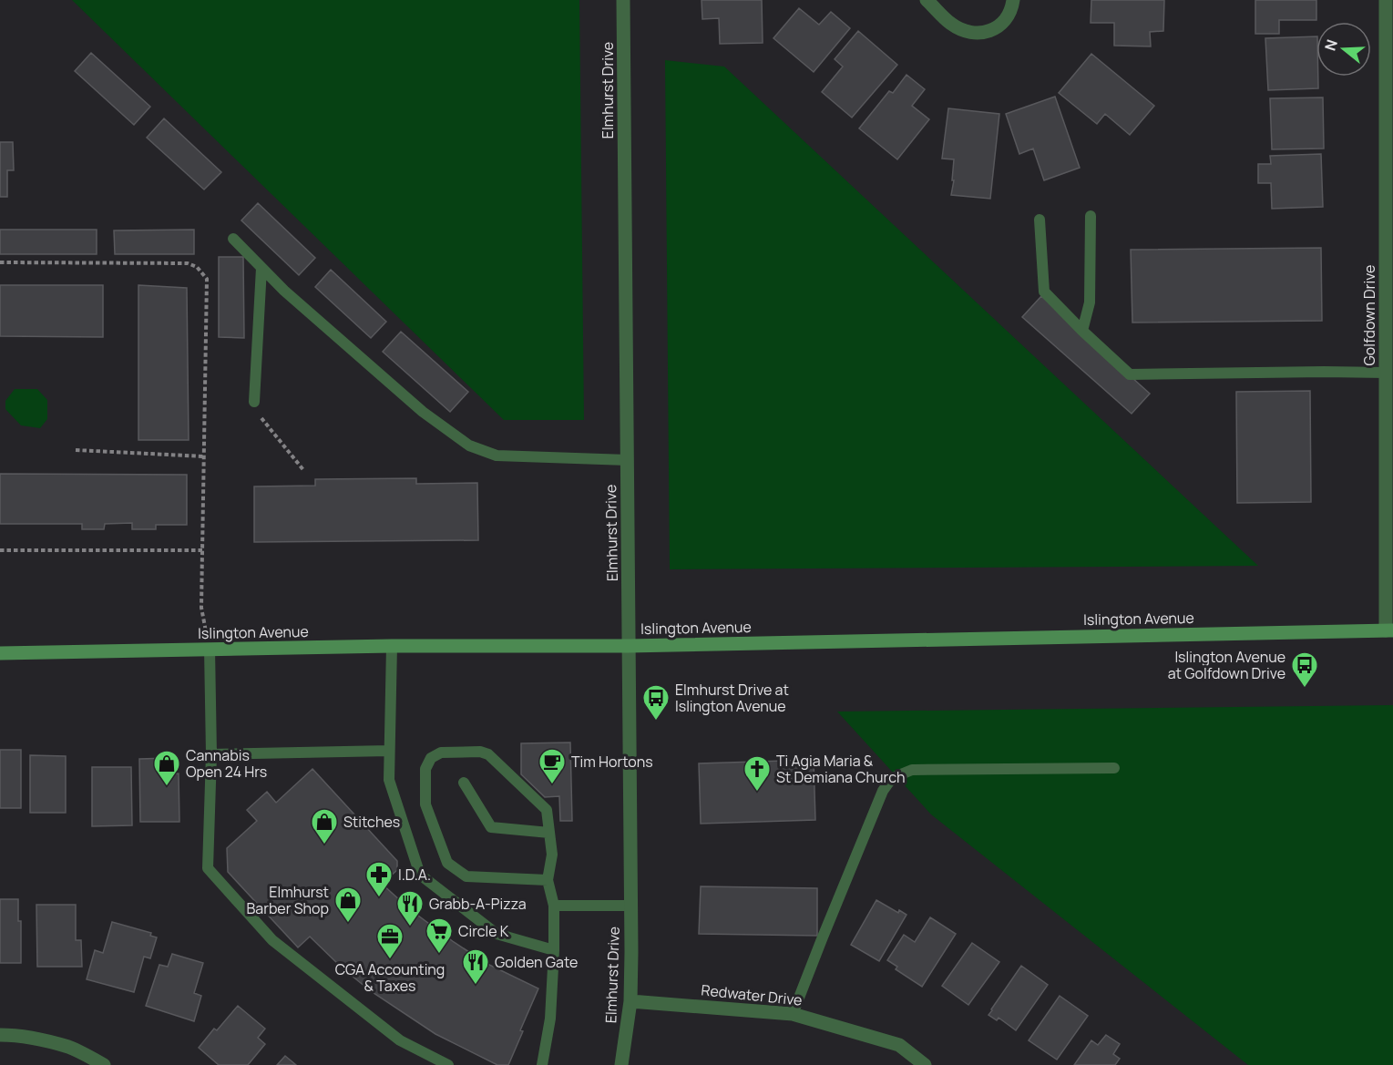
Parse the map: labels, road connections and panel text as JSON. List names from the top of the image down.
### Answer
{
  "streets": {
    "main road": ["Islington Avenue"],
    "street": ["Elmhurst Drive", "Golfdown Drive", "Redwater Drive"]
  },
  "crossings": [
    ["Elmhurst Drive", "Islington Avenue"],
    ["Elmhurst Drive", "Redwater Drive"],
    ["Golfdown Drive", "Islington Avenue"]
  ],
  "places": {
    "bus stop": ["Islington Avenue at Golfdown Drive", "Elmhurst Drive at Islington Avenue"],
    "cafe": ["Tim Hortons"],
    "shop": ["Cannabis Open 24 Hrs", "Stitches", "Elmhurst Barber Shop"],
    "church": ["Ti Agia Maria & St Demiana Church"],
    "pharmacy": ["I.D.A."],
    "restaurant": ["Grabb-A-Pizza", "Golden Gate"],
    "supermarket": ["Circle K"],
    "office": ["CGA Accounting & Taxes"]
  },
  "north": "left"
}
